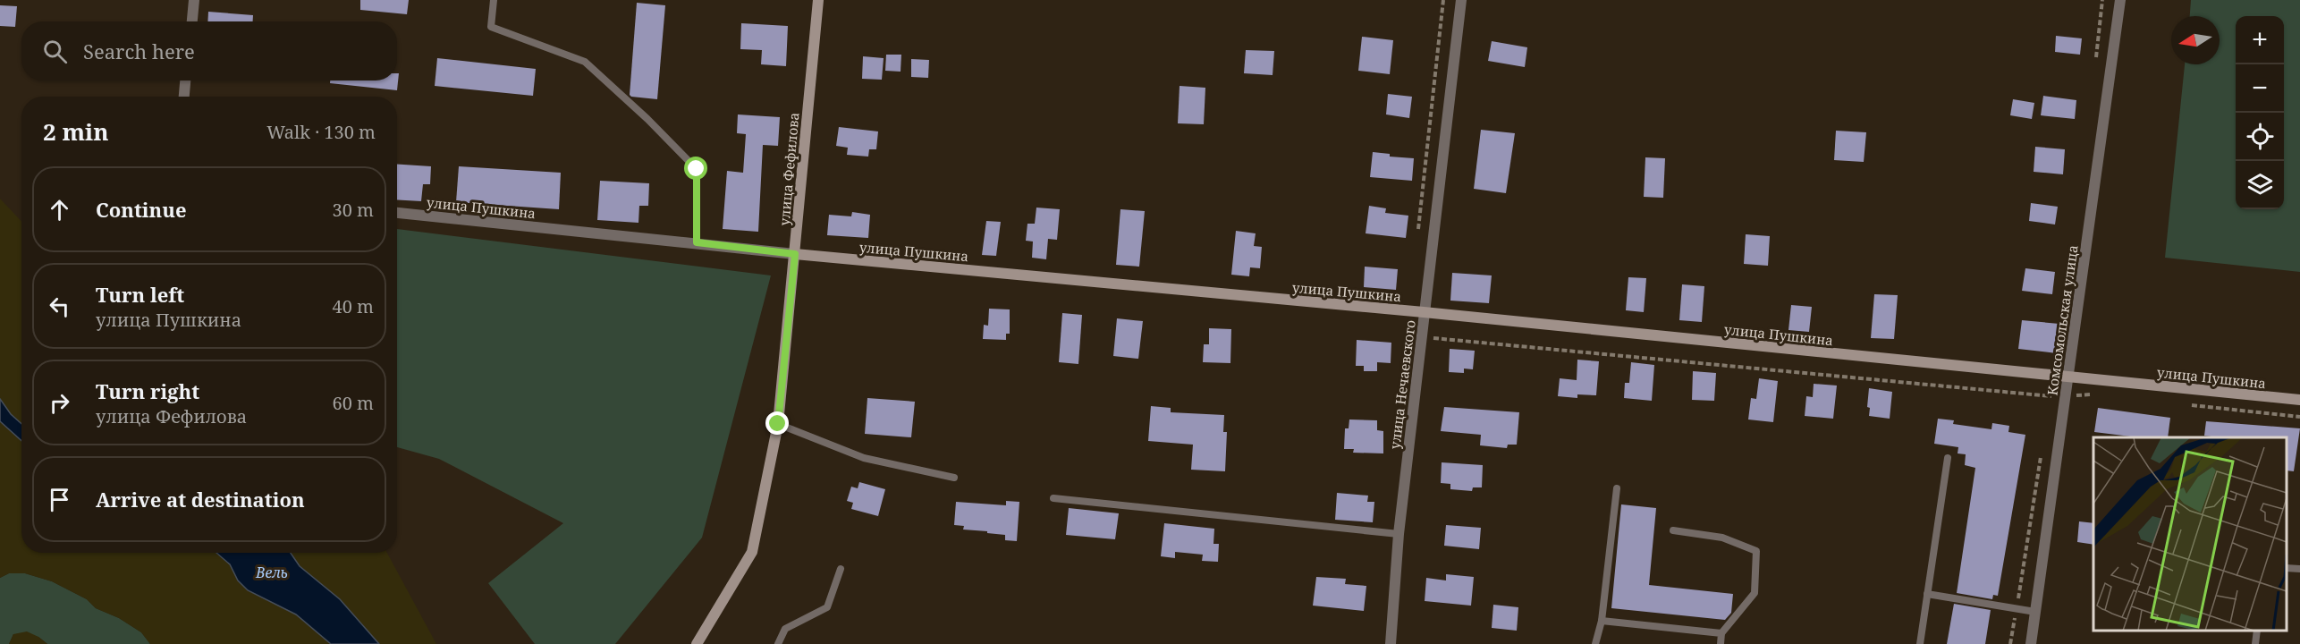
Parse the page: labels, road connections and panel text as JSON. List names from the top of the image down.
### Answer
{
  "streets": {
    "main road": ["улица Фефилова", "улица Пушкина"],
    "street": ["Комсомольская улица", "улица Нечаевского"]
  },
  "crossings": [
    ["улица Фефилова", "улица Пушкина"],
    ["улица Пушкина", "Комсомольская улица"],
    ["улица Пушкина", "улица Нечаевского"]
  ],
  "water": ["Вель"],
  "north": "left",
  "page": {
    "map_buttons": ["+", "−"],
    "search": "Search here",
    "heading": ["2 min", "Walk · 130 m"],
    "list": [
      ["Continue", "30 m"],
      ["Turn left", "улица Пушкина", "40 m"],
      ["Turn right", "улица Фефилова", "60 m"],
      "Arrive at destination"
    ]
  }
}
